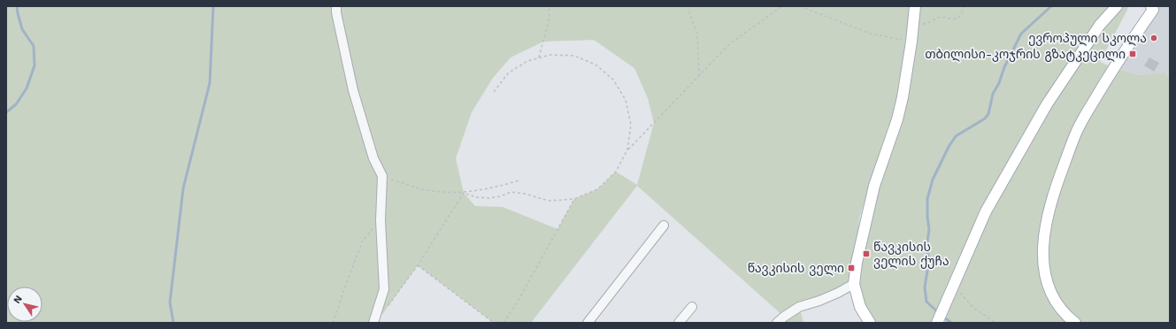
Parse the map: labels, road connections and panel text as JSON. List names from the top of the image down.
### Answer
{
  "places": {
    "other": ["ევროპული სკოლა"],
    "transit": ["თბილისი-კოჯრის გზატკეცილი", "წავკისის ველის ქუჩა", "წავკისის ველი"]
  },
  "north": "top left"
}
